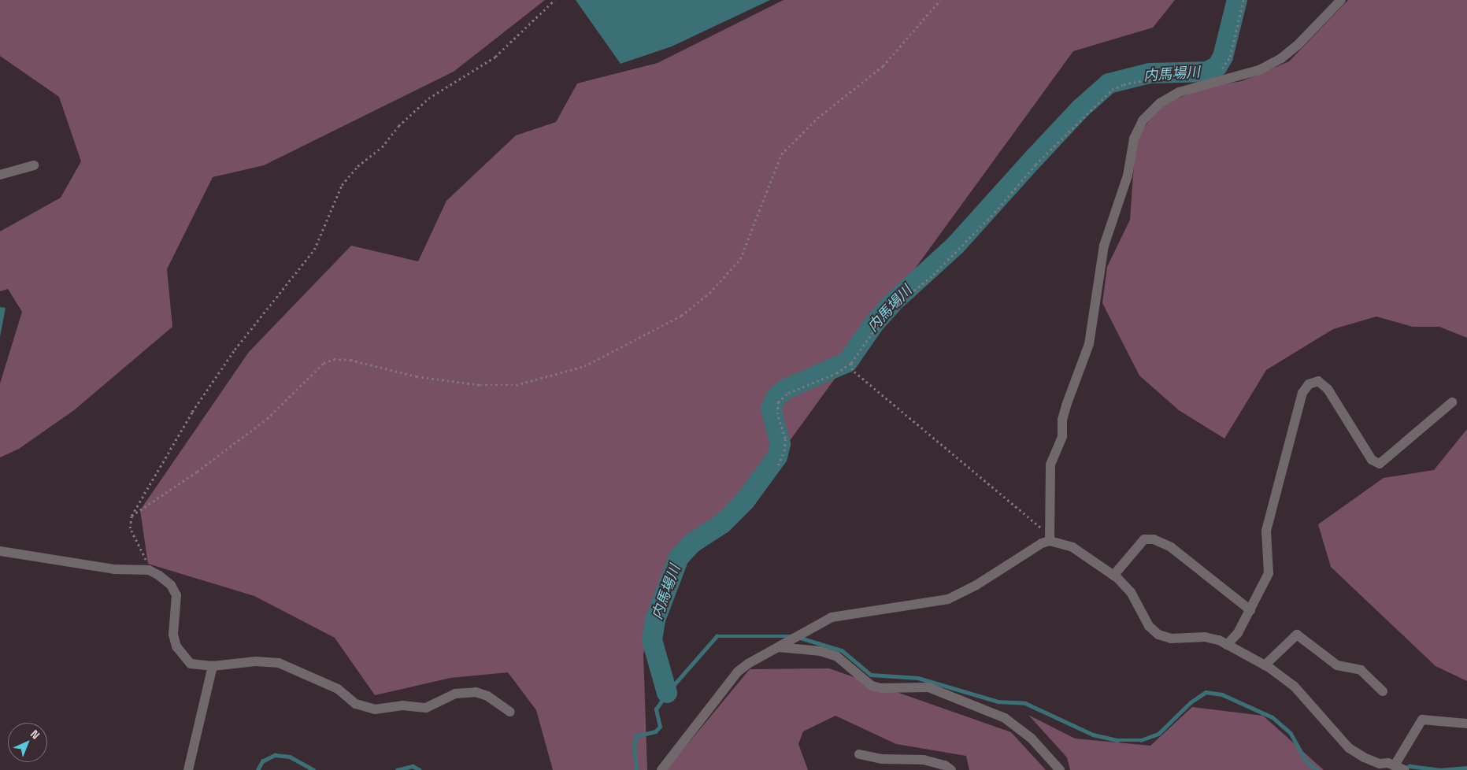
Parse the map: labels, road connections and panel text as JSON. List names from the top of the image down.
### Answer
{
  "water": ["内馬場川"],
  "north": "top right"
}
